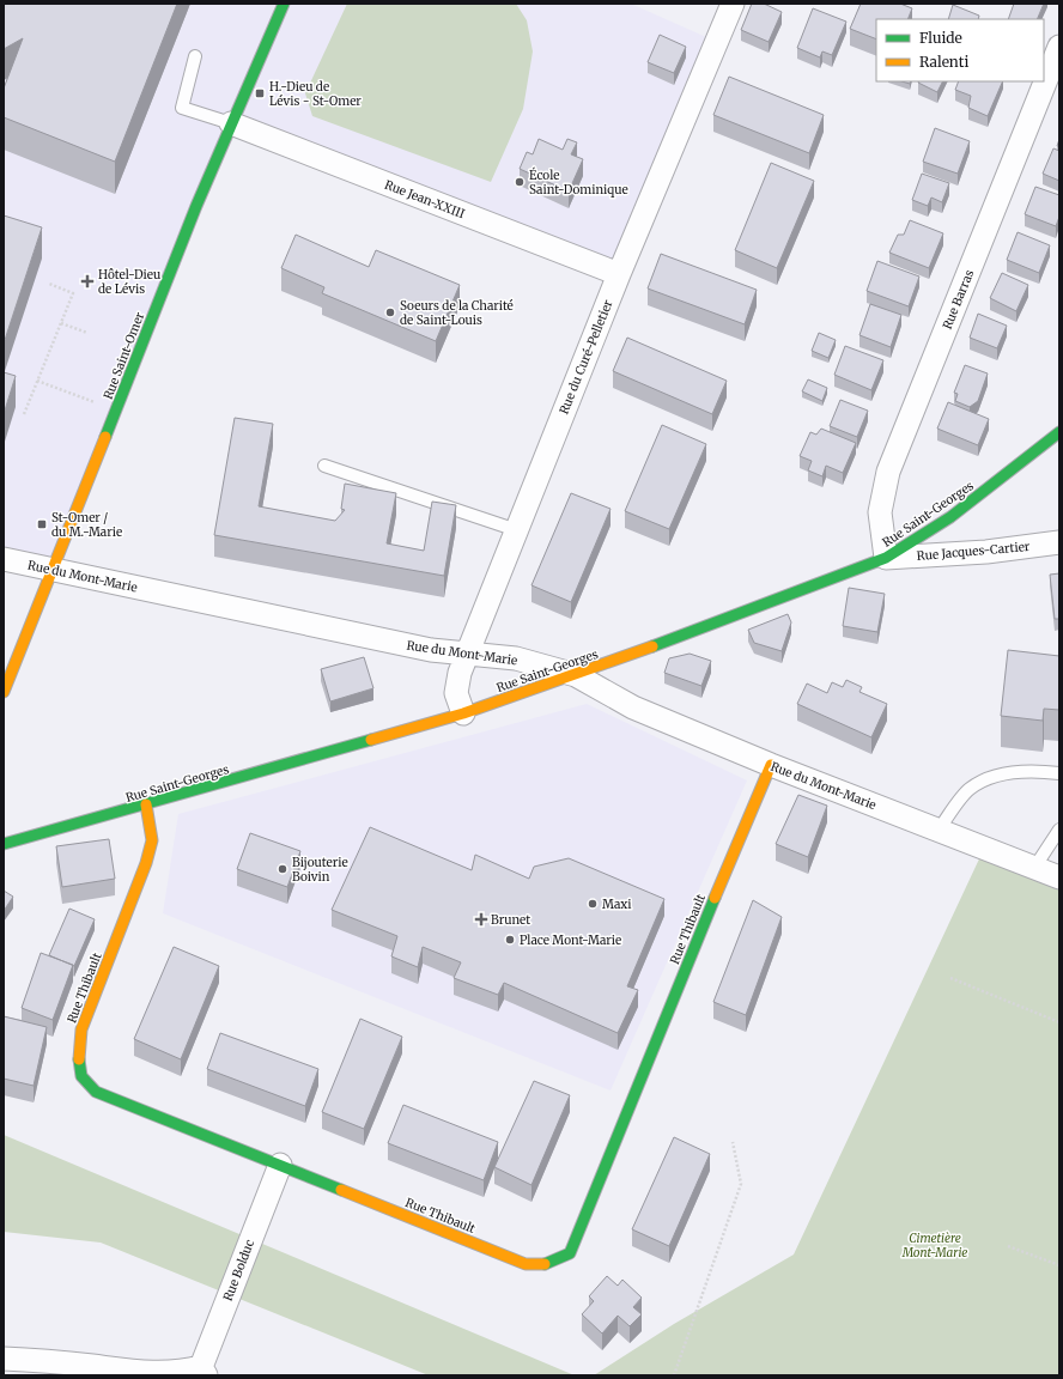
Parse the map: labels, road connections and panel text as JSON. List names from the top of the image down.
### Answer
{
  "streets": {
    "street": [
      "Rue Jean-XXIII",
      "Rue Barras",
      "Rue Saint-Omer",
      "Rue du Curé-Pelletier",
      "Rue Saint-Georges",
      "Rue Jacques-Cartier",
      "Rue du Mont-Marie",
      "Rue Thibault",
      "Rue Bolduc"
    ]
  },
  "crossings": [
    ["Rue Jean-XXIII", "Rue Saint-Omer"],
    ["Rue Jean-XXIII", "Rue du Curé-Pelletier"],
    ["Rue Barras", "Rue Saint-Georges"],
    ["Rue Barras", "Rue Jacques-Cartier"],
    ["Rue Saint-Omer", "Rue du Mont-Marie"],
    ["Rue du Curé-Pelletier", "Rue Saint-Georges"],
    ["Rue du Curé-Pelletier", "Rue du Mont-Marie"],
    ["Rue Saint-Georges", "Rue Jacques-Cartier"],
    ["Rue Saint-Georges", "Rue du Mont-Marie"],
    ["Rue Saint-Georges", "Rue Thibault"],
    ["Rue du Mont-Marie", "Rue Thibault"],
    ["Rue Thibault", "Rue Bolduc"]
  ],
  "parks": ["Cimetière Mont-Marie"],
  "places": {
    "transit": ["H.-Dieu de Lévis - St-Omer", "St-Omer / du M.-Marie"],
    "other": [
      "École Saint-Dominique",
      "Soeurs de la Charité de Saint-Louis",
      "Bijouterie Boivin",
      "Maxi",
      "Place Mont-Marie"
    ],
    "health": ["Hôtel-Dieu de Lévis", "Brunet"]
  },
  "legend": ["Fluide", "Ralenti"]
}
